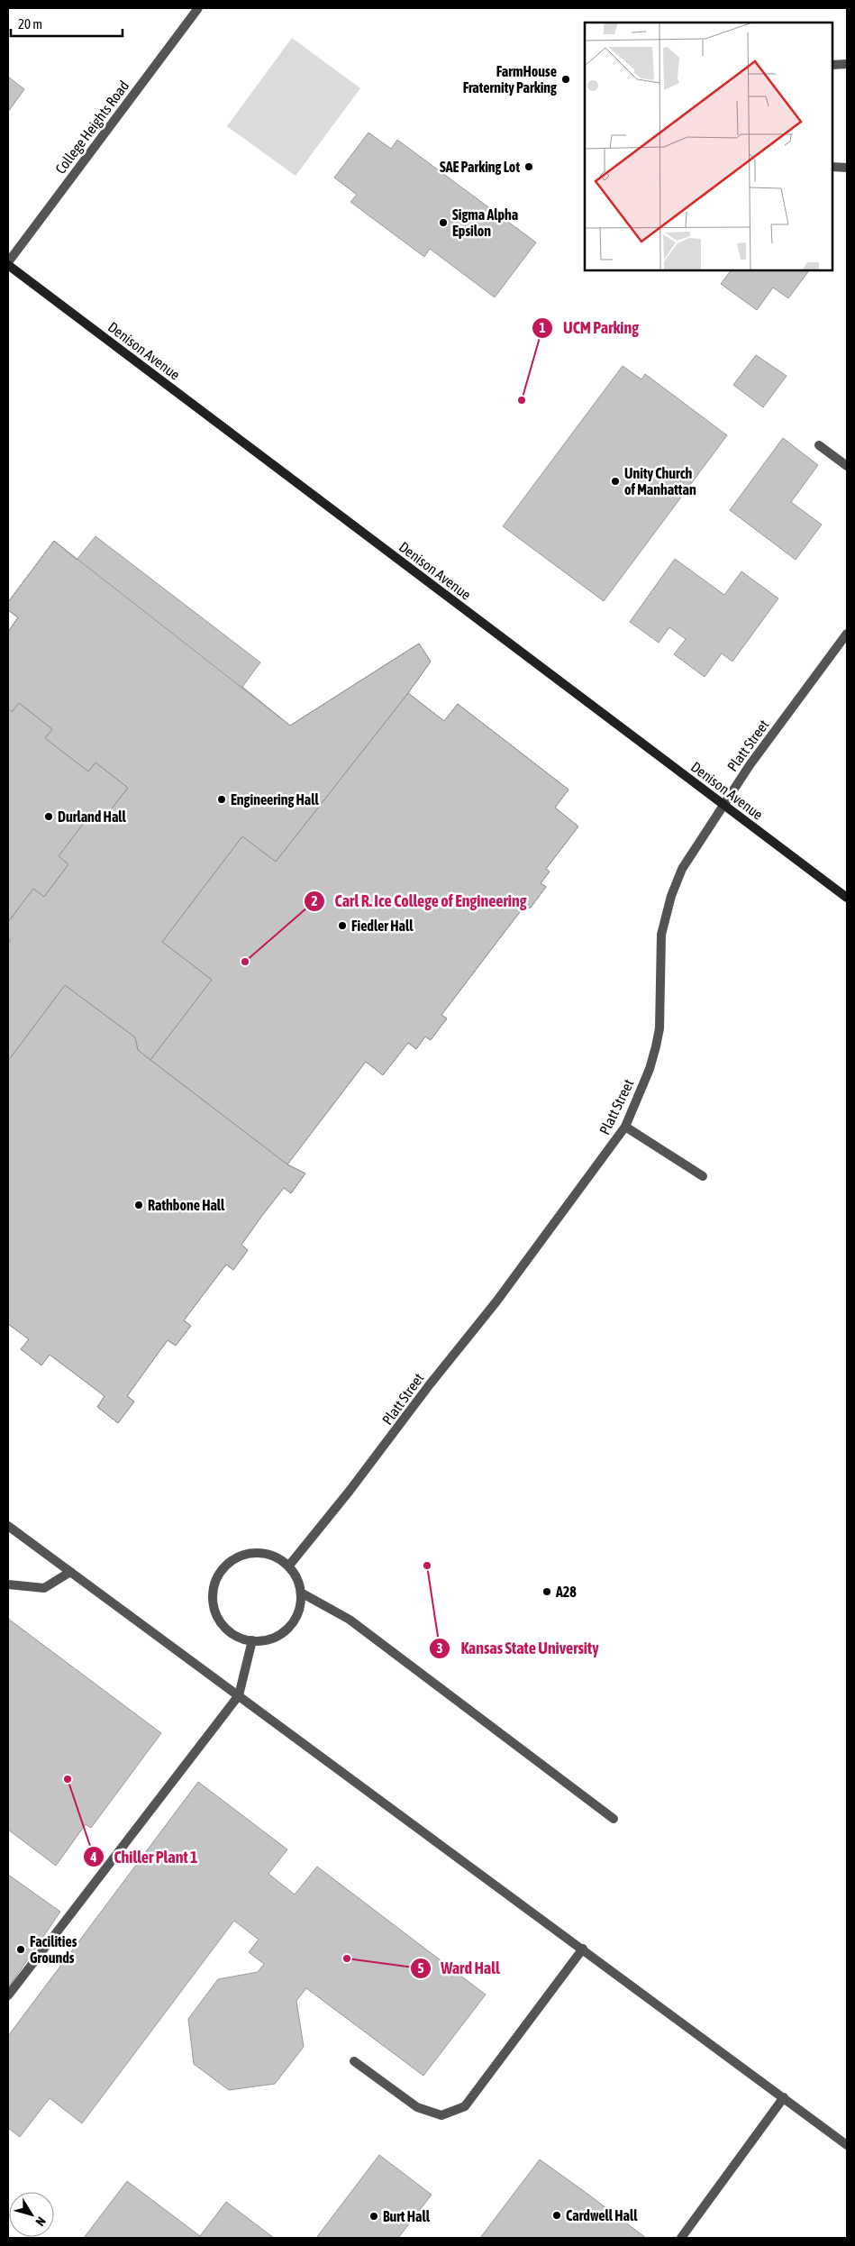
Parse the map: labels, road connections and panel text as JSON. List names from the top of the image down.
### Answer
{
  "streets": {
    "street": ["College Heights Road", "Denison Avenue", "Platt Street"]
  },
  "crossings": [
    ["College Heights Road", "Denison Avenue"],
    ["Denison Avenue", "Platt Street"]
  ],
  "places": [
    "FarmHouse Fraternity Parking",
    "SAE Parking Lot",
    "Sigma Alpha Epsilon",
    "UCM Parking",
    "Unity Church of Manhattan",
    "Engineering Hall",
    "Durland Hall",
    "Fiedler Hall",
    "Carl R. Ice College of Engineering",
    "Rathbone Hall",
    "Kansas State University",
    "A28",
    "Chiller Plant 1",
    "Facilities Grounds",
    "Ward Hall",
    "Cardwell Hall",
    "Burt Hall"
  ],
  "scale_bar": "20 m",
  "north": "bottom right"
}
